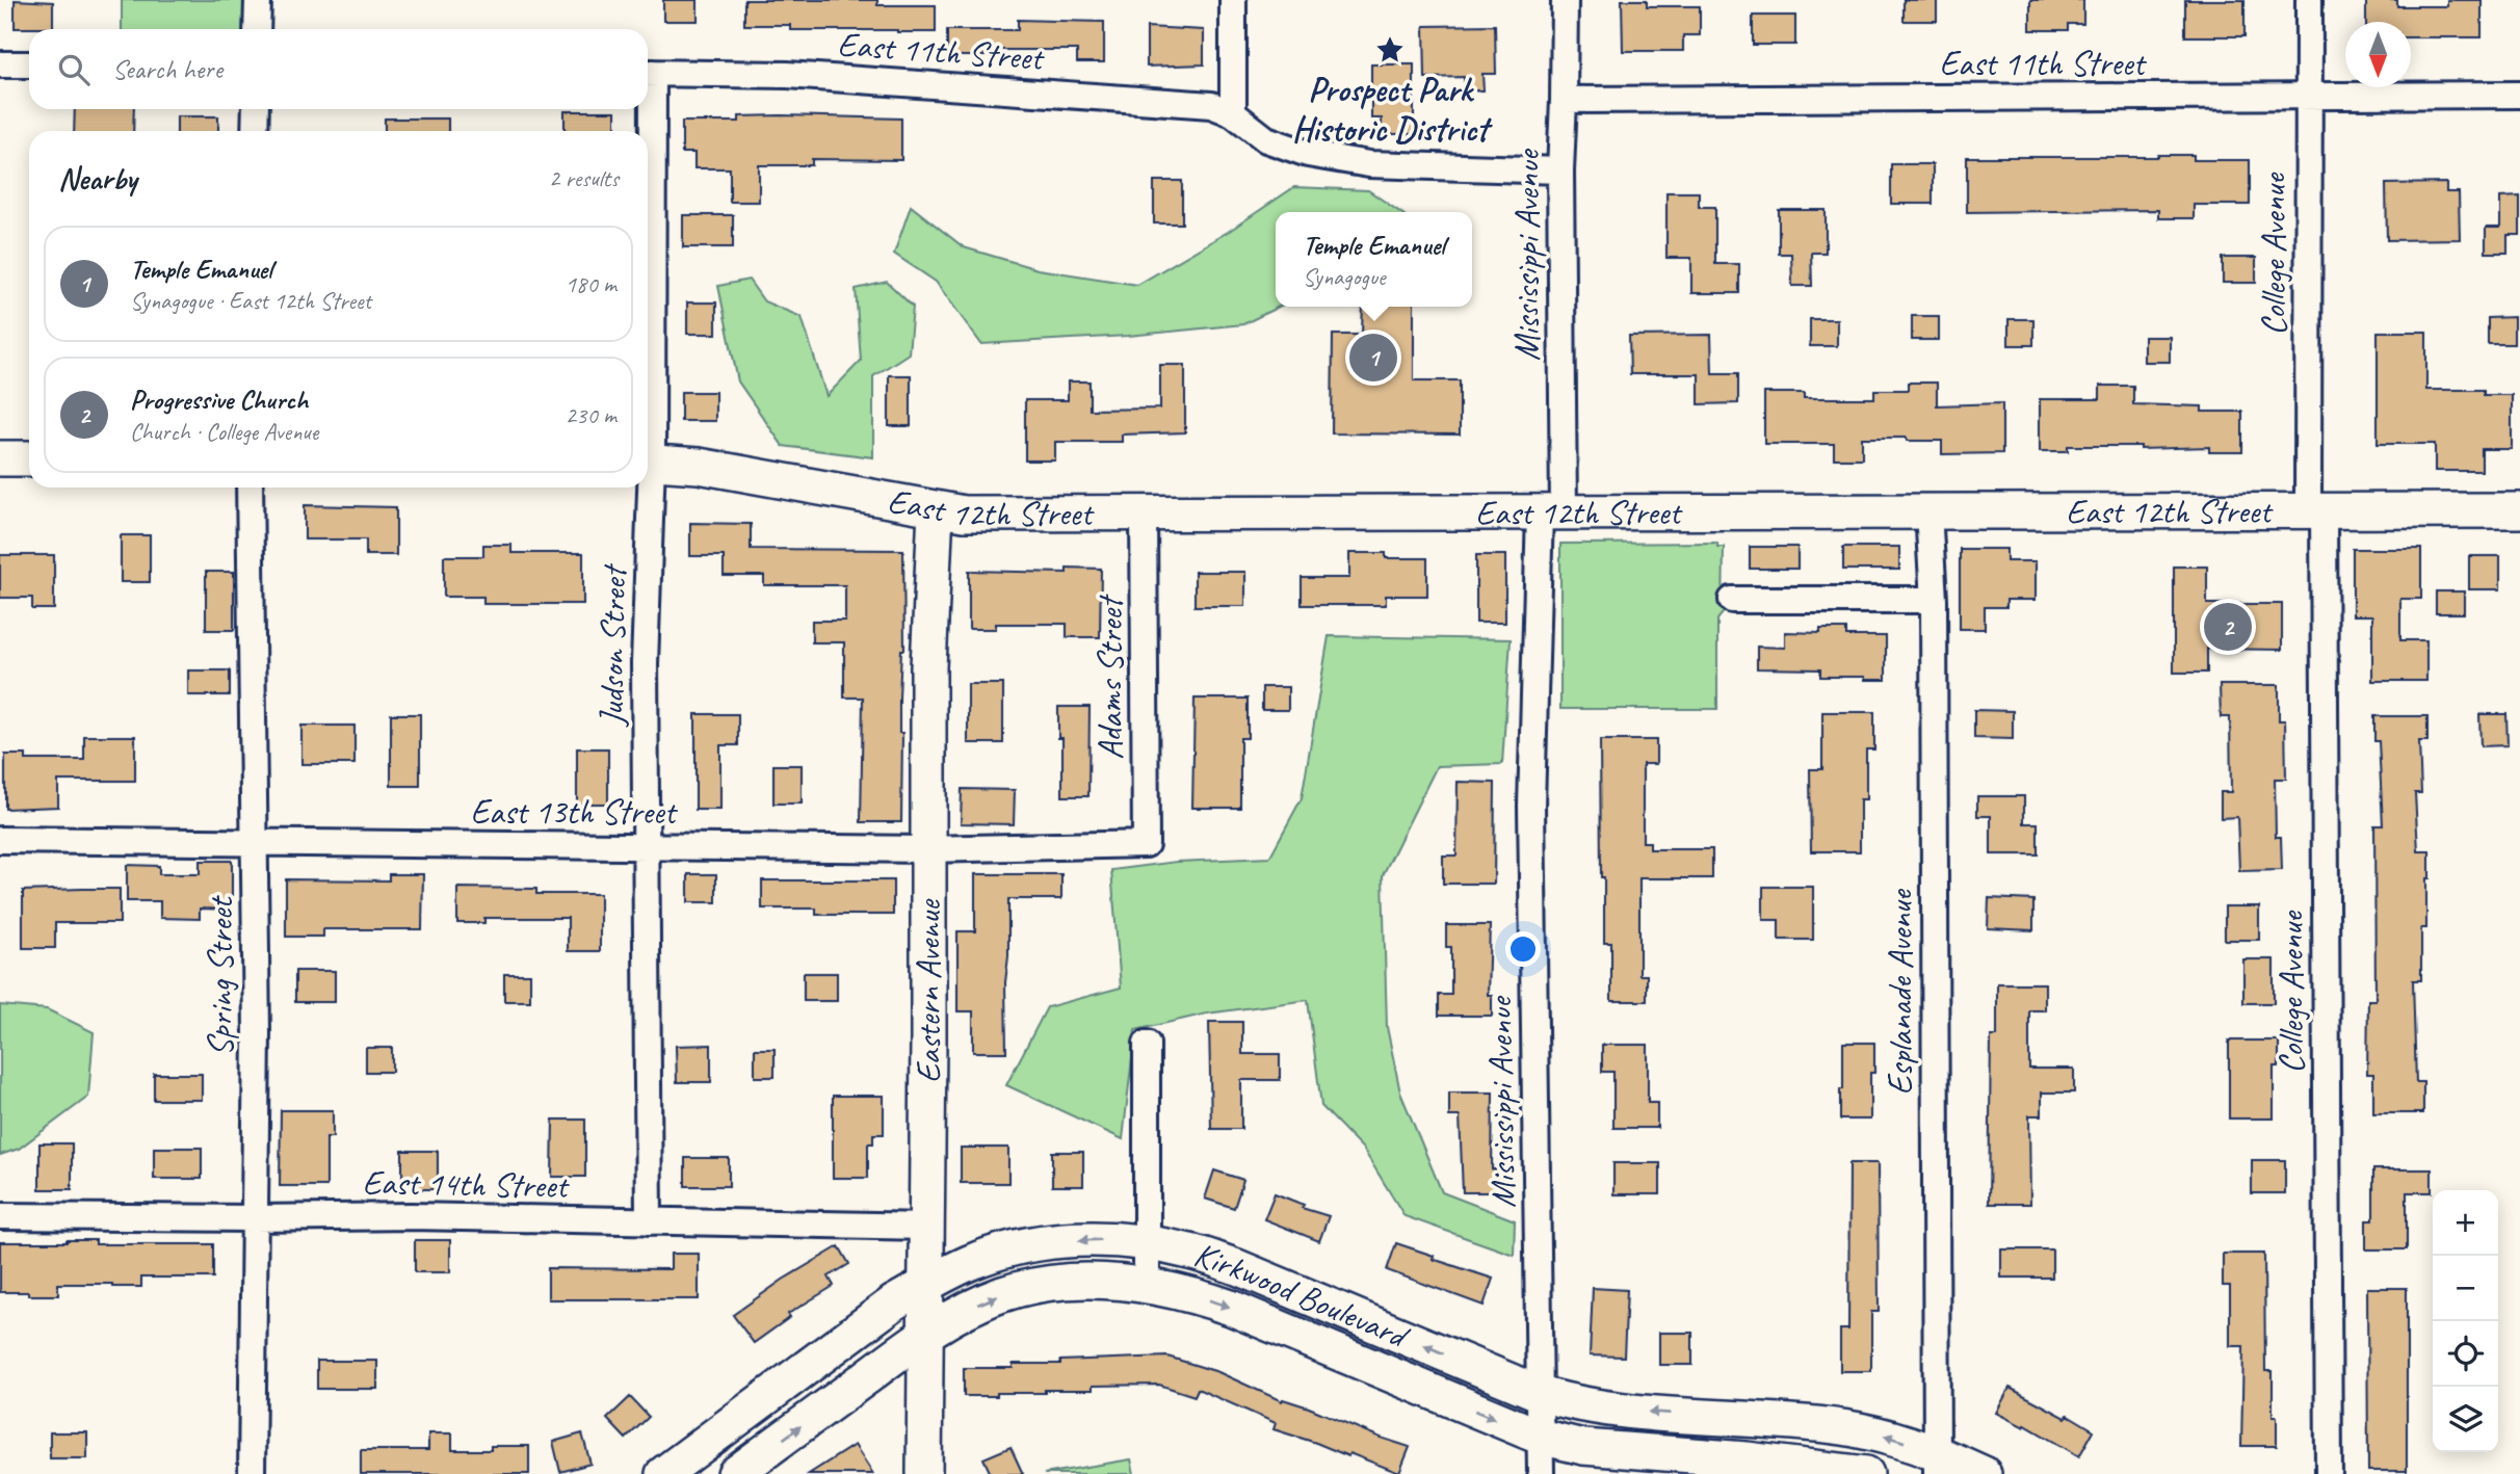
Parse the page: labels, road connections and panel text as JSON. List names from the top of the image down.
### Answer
{
  "streets": {
    "street": [
      "East 11th Street",
      "College Avenue",
      "Mississippi Avenue",
      "East 12th Street",
      "Judson Street",
      "Adams Street",
      "East 13th Street",
      "Spring Street",
      "Eastern Avenue",
      "Esplanade Avenue",
      "East 14th Street",
      "Kirkwood Boulevard"
    ]
  },
  "crossings": [
    ["East 11th Street", "College Avenue"],
    ["East 11th Street", "Mississippi Avenue"],
    ["College Avenue", "East 12th Street"],
    ["Mississippi Avenue", "East 12th Street"],
    ["Mississippi Avenue", "Kirkwood Boulevard"],
    ["East 12th Street", "Adams Street"],
    ["East 12th Street", "Eastern Avenue"],
    ["East 12th Street", "Esplanade Avenue"],
    ["Judson Street", "East 13th Street"],
    ["Judson Street", "East 14th Street"],
    ["Adams Street", "East 13th Street"],
    ["East 13th Street", "Spring Street"],
    ["East 13th Street", "Eastern Avenue"],
    ["Spring Street", "East 14th Street"],
    ["Eastern Avenue", "East 14th Street"],
    ["Eastern Avenue", "Kirkwood Boulevard"],
    ["Esplanade Avenue", "Kirkwood Boulevard"]
  ],
  "places": {
    "place": ["Prospect Park Historic District"]
  },
  "north": "bottom",
  "page": {
    "search": "Search here",
    "heading": ["Nearby", "2 results"],
    "popup": ["Temple Emanuel", "Synagogue"],
    "list": [
      {
        "mark": "1",
        "name": "Temple Emanuel",
        "note": "Synagogue · East 12th Street",
        "value": "180 m"
      },
      {
        "mark": "2",
        "name": "Progressive Church",
        "note": "Church · College Avenue",
        "value": "230 m"
      }
    ],
    "pins": ["1", "2"],
    "map_buttons": ["+", "−"]
  }
}
